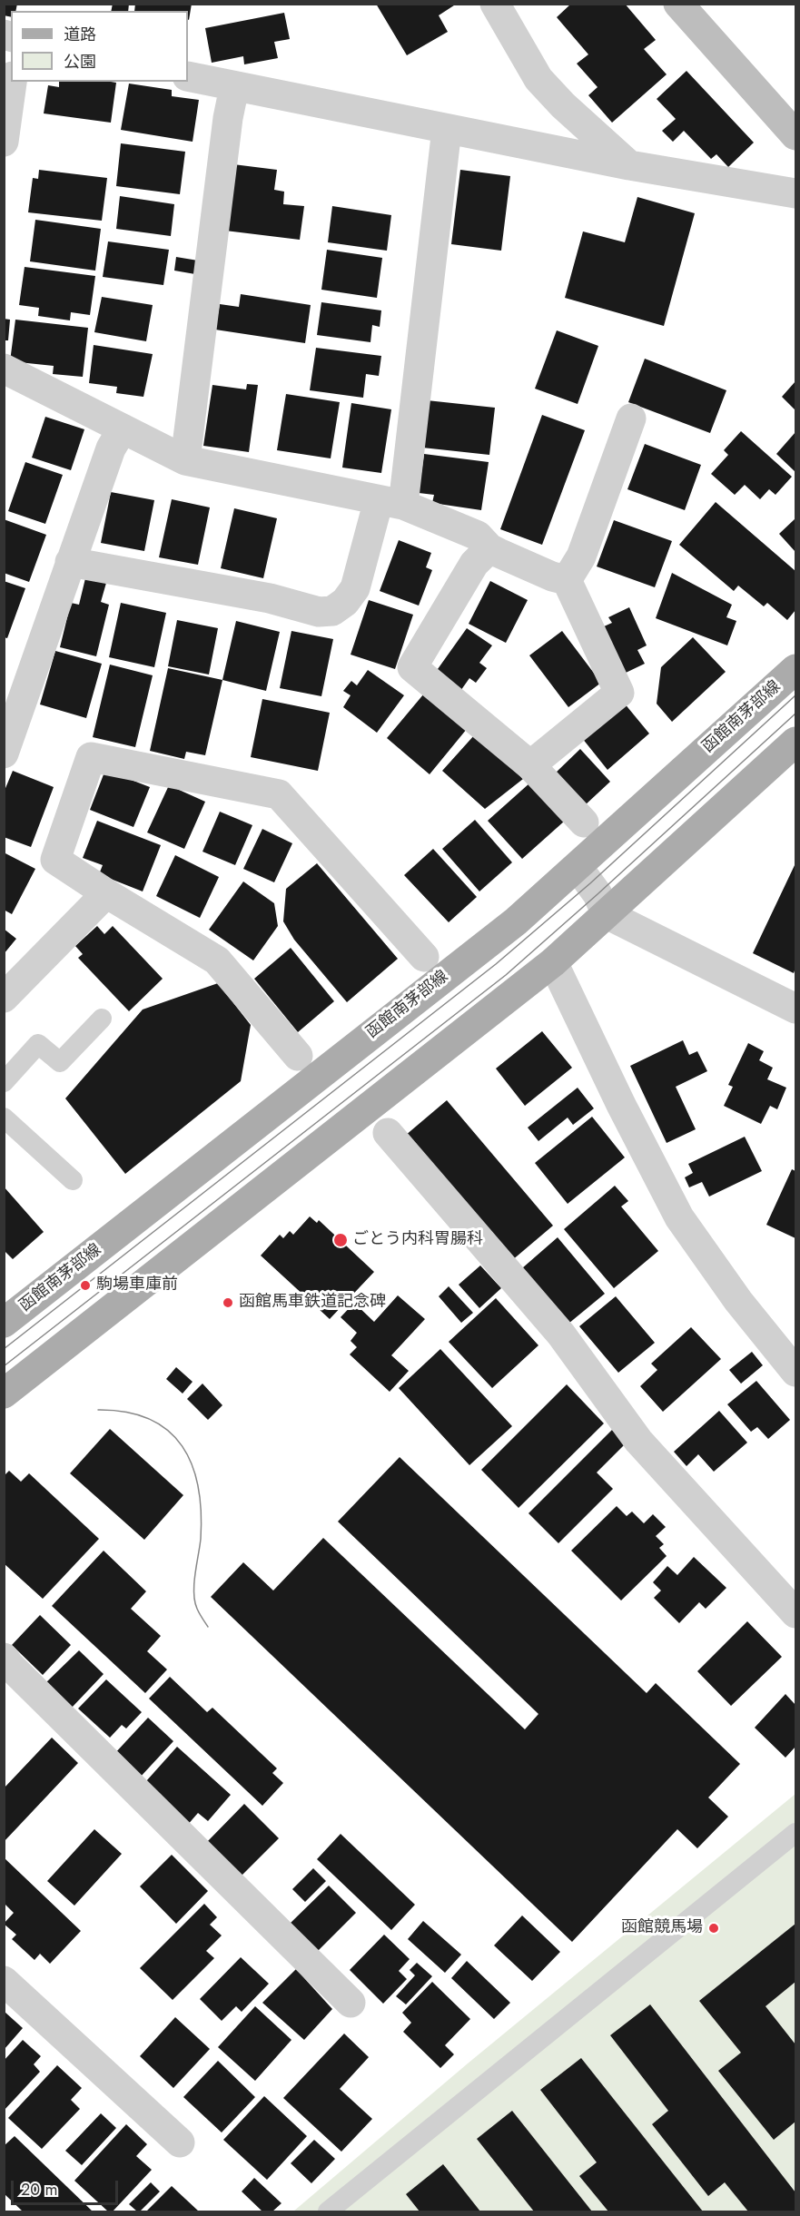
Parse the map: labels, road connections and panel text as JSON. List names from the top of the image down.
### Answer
{
  "streets": {
    "main road": ["函館南茅部線"]
  },
  "places": [
    "ごとう内科胃腸科",
    "駒場車庫前",
    "函館馬車鉄道記念碑",
    "函館競馬場"
  ],
  "legend": ["道路", "公園"],
  "scale_bar": "20 m"
}
